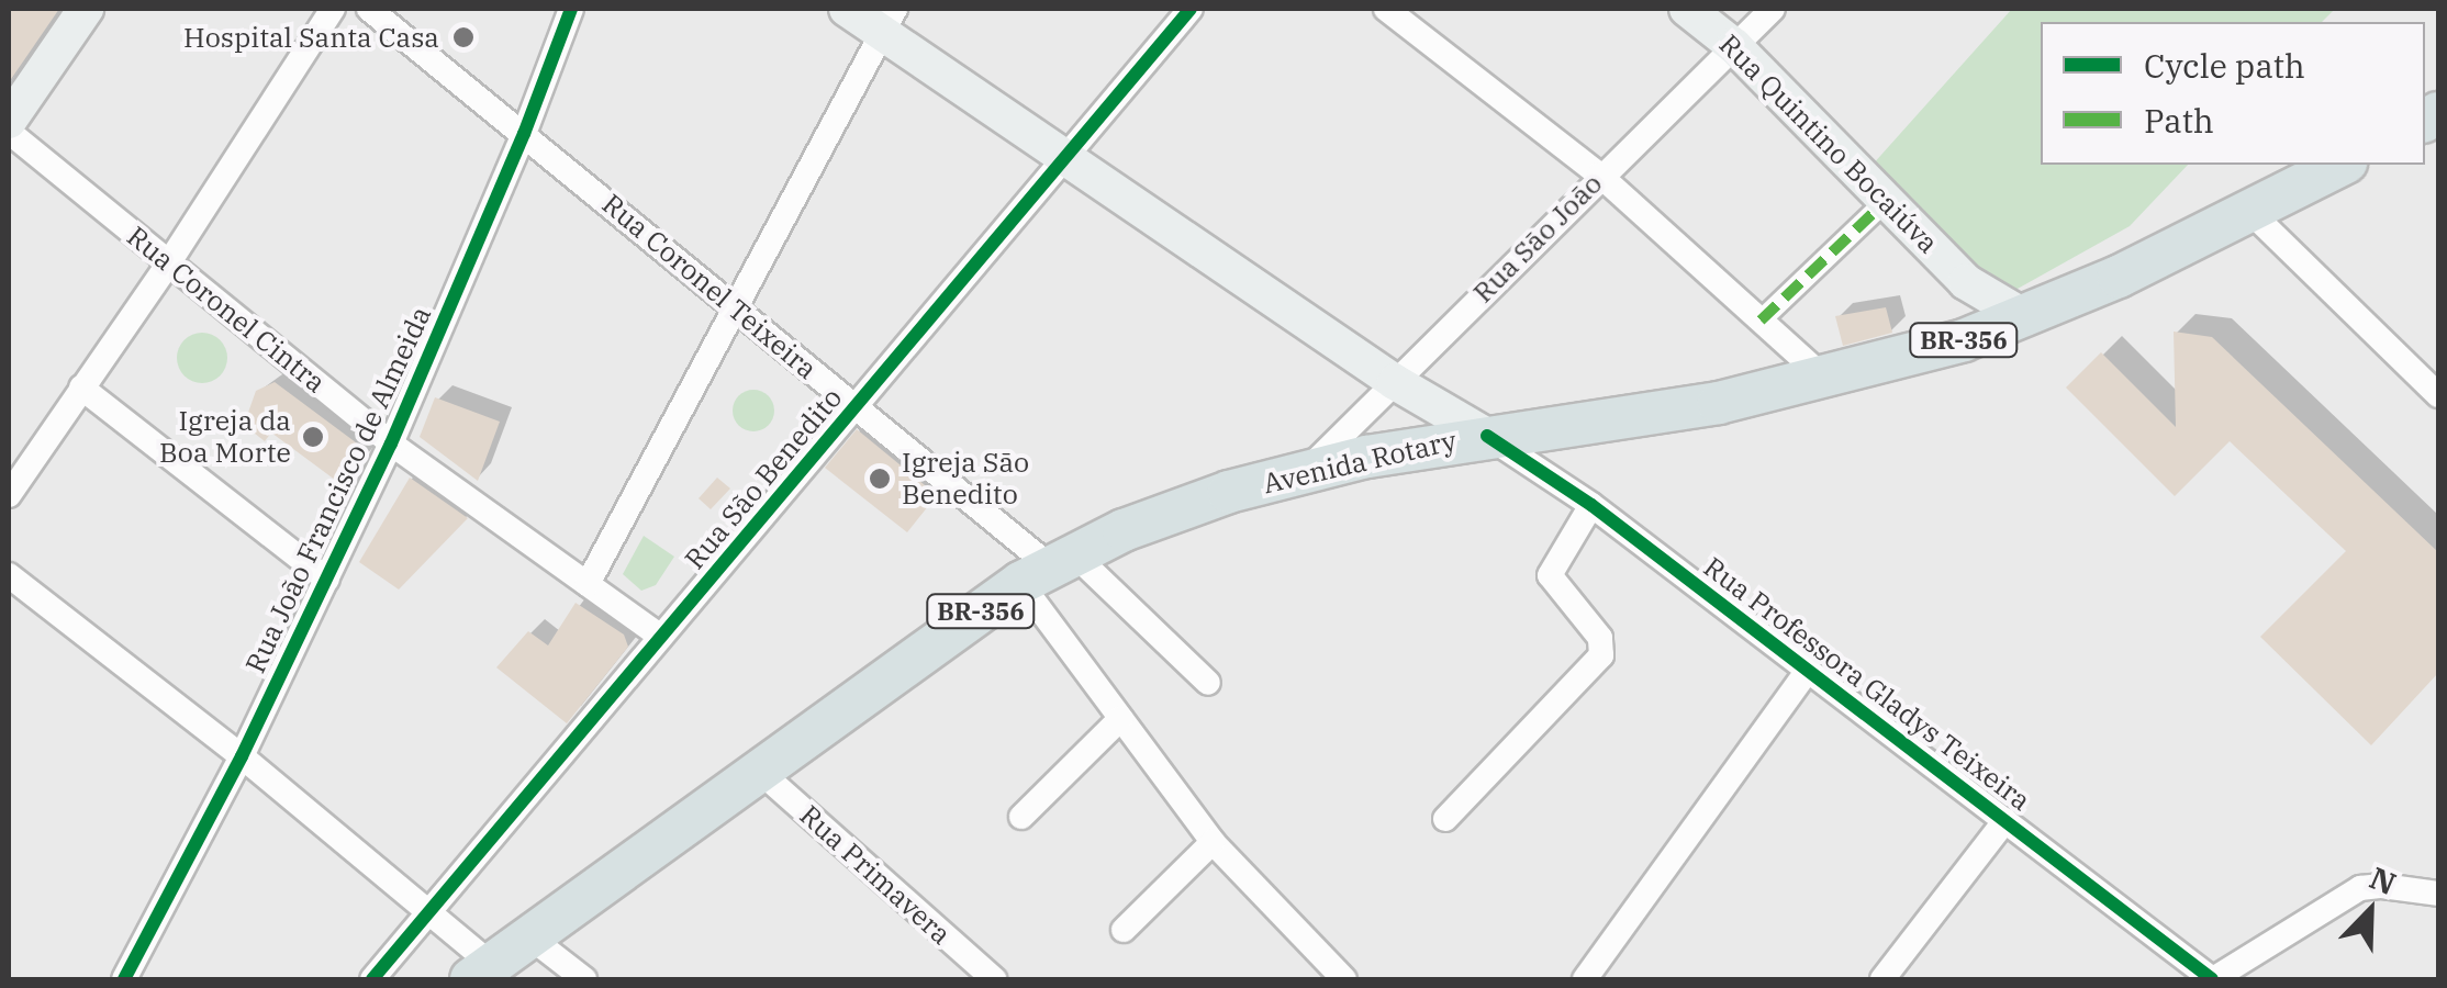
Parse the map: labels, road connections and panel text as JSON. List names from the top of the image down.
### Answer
{
  "streets": {
    "main road": [
      "Rua Quintino Bocaiúva",
      "BR-356",
      "Avenida Rotary",
      "Rua Professora Gladys Teixeira"
    ],
    "street": [
      "Rua São João",
      "Rua Coronel Teixeira",
      "Rua Coronel Cintra",
      "Rua São Benedito",
      "Rua João Francisco de Almeida",
      "Rua Primavera"
    ]
  },
  "crossings": [
    ["Rua Quintino Bocaiúva", "Rua São João"],
    ["Rua Quintino Bocaiúva", "Avenida Rotary"],
    ["Rua São João", "Avenida Rotary"],
    ["Rua São João", "Rua Professora Gladys Teixeira"],
    ["Rua Coronel Teixeira", "Avenida Rotary"],
    ["Rua Coronel Teixeira", "Rua São Benedito"],
    ["Rua Coronel Teixeira", "Rua João Francisco de Almeida"],
    ["Rua Coronel Cintra", "Rua São Benedito"],
    ["Rua Coronel Cintra", "Rua João Francisco de Almeida"],
    ["Avenida Rotary", "Rua Professora Gladys Teixeira"],
    ["Avenida Rotary", "Rua Primavera"],
    ["Rua São Benedito", "Rua Professora Gladys Teixeira"]
  ],
  "places": ["Hospital Santa Casa", "Igreja da Boa Morte", "Igreja São Benedito"],
  "legend": ["Cycle path", "Path"],
  "north": "top right"
}
